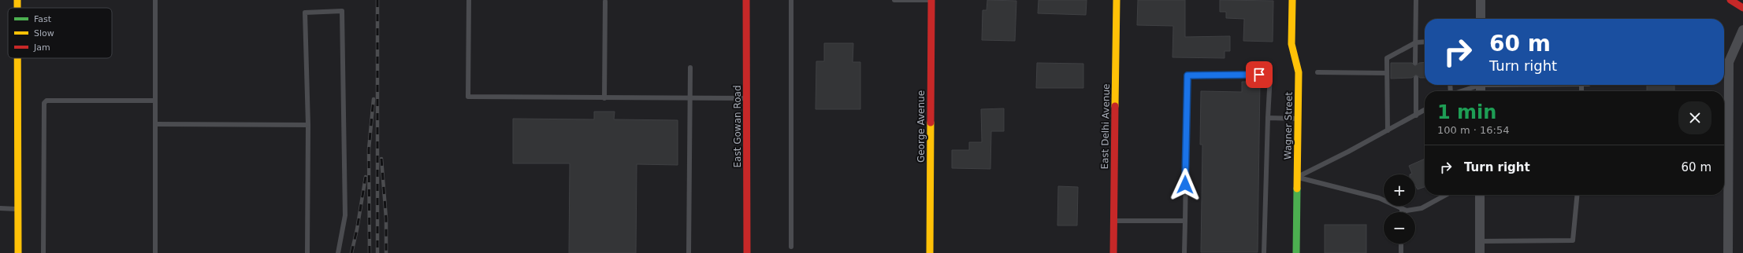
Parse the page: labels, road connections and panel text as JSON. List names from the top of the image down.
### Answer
{
  "streets": {
    "street": [
      "Wagner Street",
      "East Gowan Road",
      "George Avenue",
      "East Delhi Avenue"
    ]
  },
  "legend": ["Fast", "Slow", "Jam"],
  "page": {
    "turn": ["60 m", "Turn right"],
    "heading": ["1 min", "100 m · 16:54"],
    "list": [
      {
        "name": "Turn right",
        "value": "60 m"
      }
    ],
    "map_buttons": ["+", "−"]
  }
}
